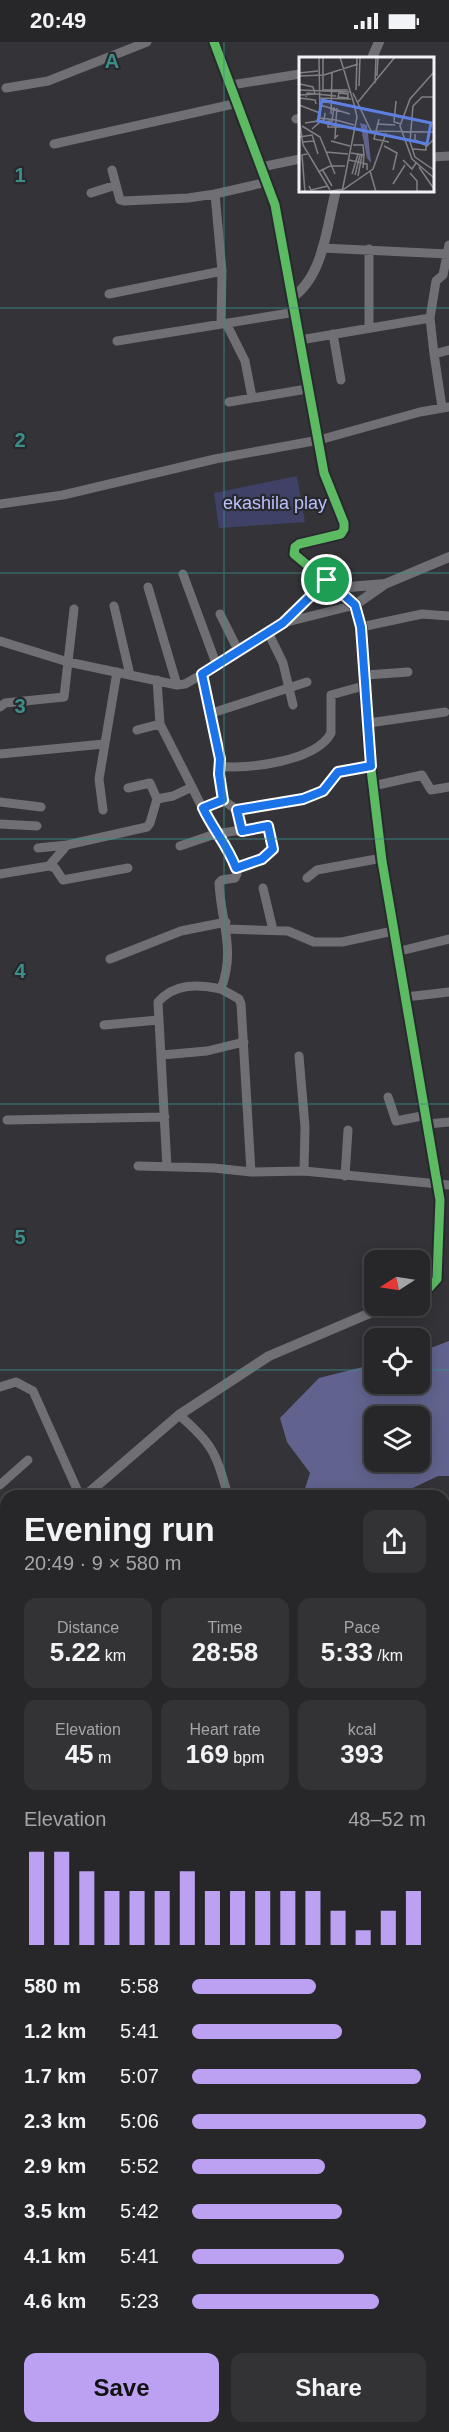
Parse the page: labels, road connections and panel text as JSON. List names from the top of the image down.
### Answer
{
  "parks": ["ekashila play"],
  "north": "left",
  "page": {
    "status": "20:49",
    "heading": ["Evening run", "20:49 · 9 × 580 m"],
    "stats": [
      ["Distance", "5.22 km"],
      ["Time", "28:58"],
      ["Pace", "5:33 /km"],
      ["Elevation", "45 m"],
      ["Heart rate", "169 bpm"],
      ["kcal", "393"]
    ],
    "chart": ["Elevation", "48–52 m"],
    "list": [
      {
        "name": "580 m",
        "note": "5:58"
      },
      {
        "name": "1.2 km",
        "note": "5:41"
      },
      {
        "name": "1.7 km",
        "note": "5:07"
      },
      {
        "name": "2.3 km",
        "note": "5:06"
      },
      {
        "name": "2.9 km",
        "note": "5:52"
      },
      {
        "name": "3.5 km",
        "note": "5:42"
      },
      {
        "name": "4.1 km",
        "note": "5:41"
      },
      {
        "name": "4.6 km",
        "note": "5:23"
      }
    ],
    "buttons": ["Save", "Share"]
  },
  "grid": {
    "columns": ["A"],
    "rows": [
      "1",
      "2",
      "3",
      "4",
      "5"
    ]
  }
}
